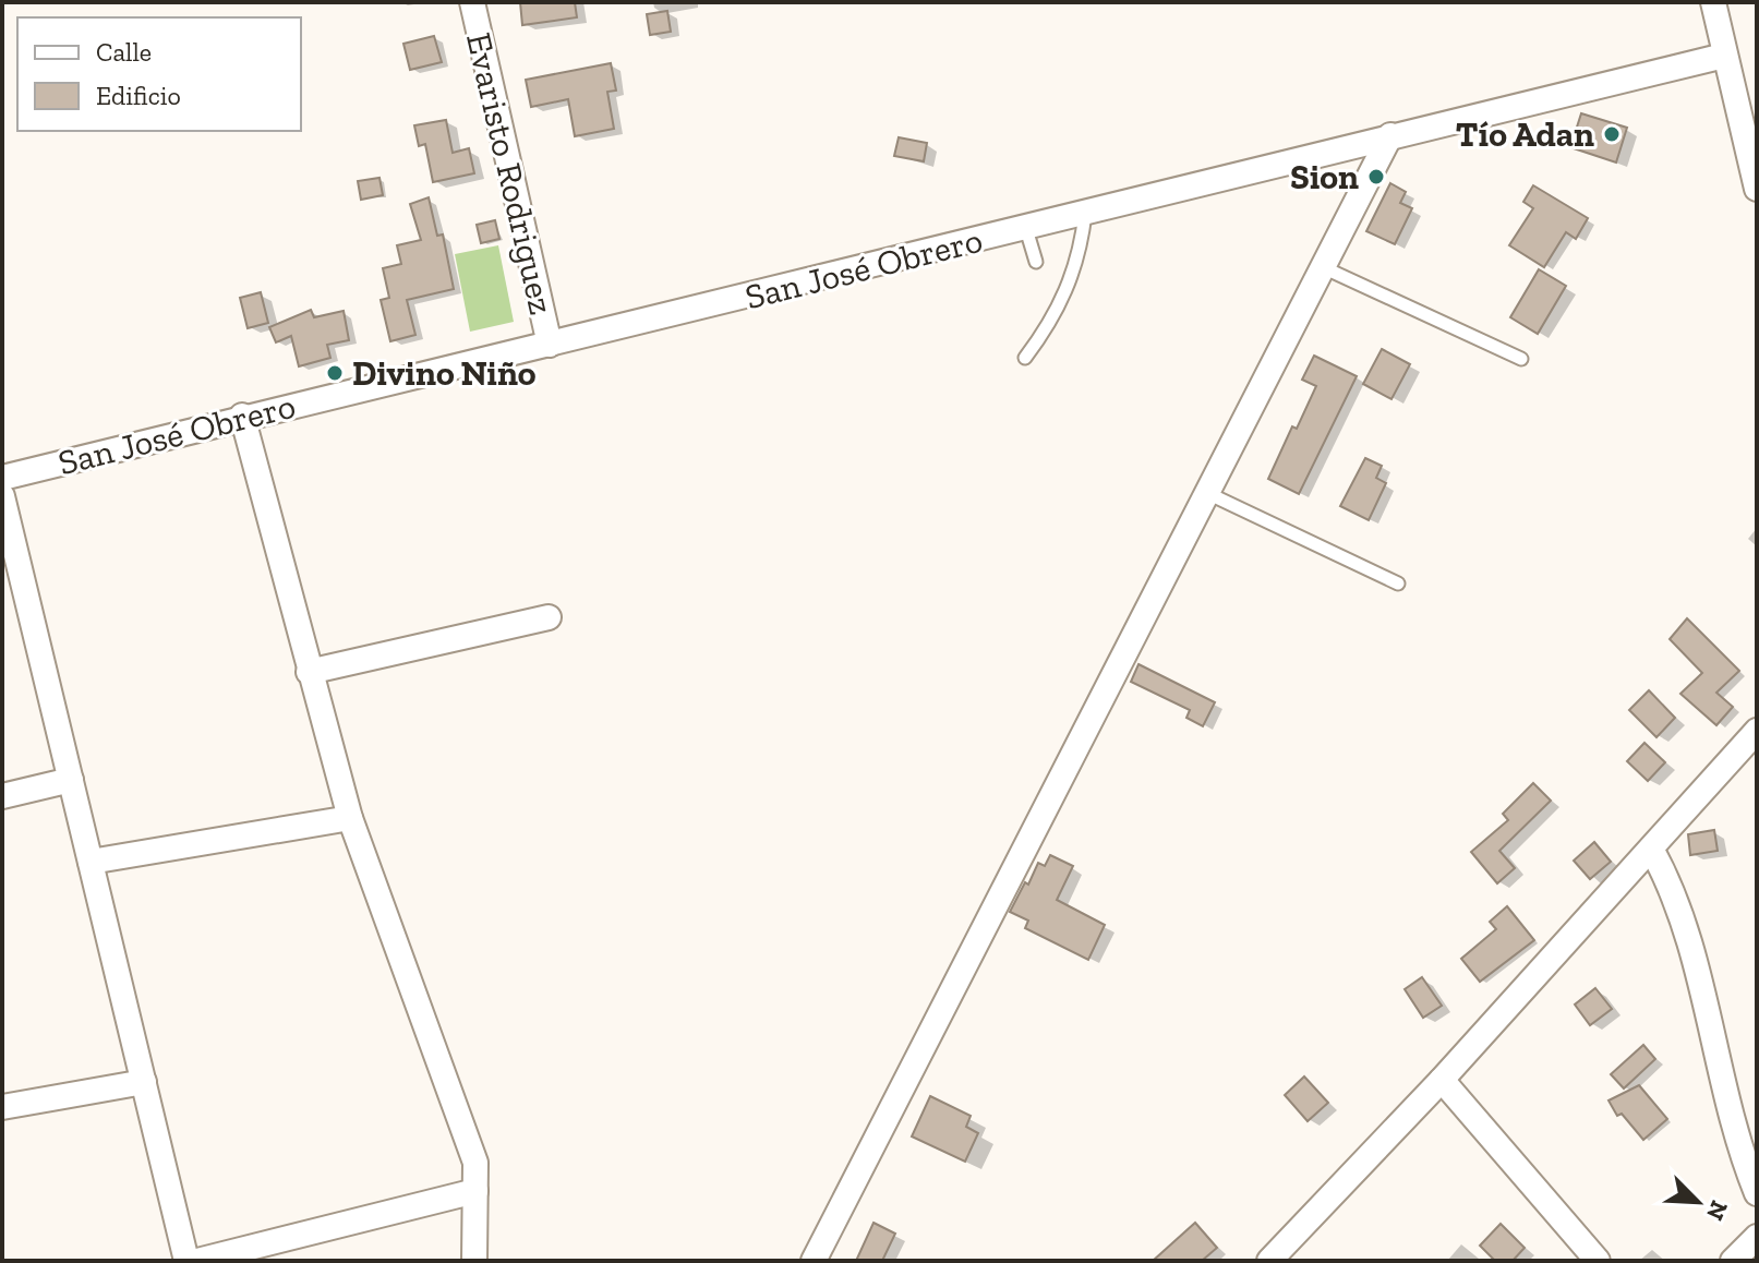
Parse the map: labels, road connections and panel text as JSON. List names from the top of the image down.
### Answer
{
  "streets": {
    "street": ["Evaristo Rodriguez", "San José Obrero"]
  },
  "crossings": [
    ["Evaristo Rodriguez", "San José Obrero"]
  ],
  "places": ["Tío Adan", "Sion", "Divino Niño"],
  "legend": ["Calle", "Edificio"],
  "north": "bottom right"
}
